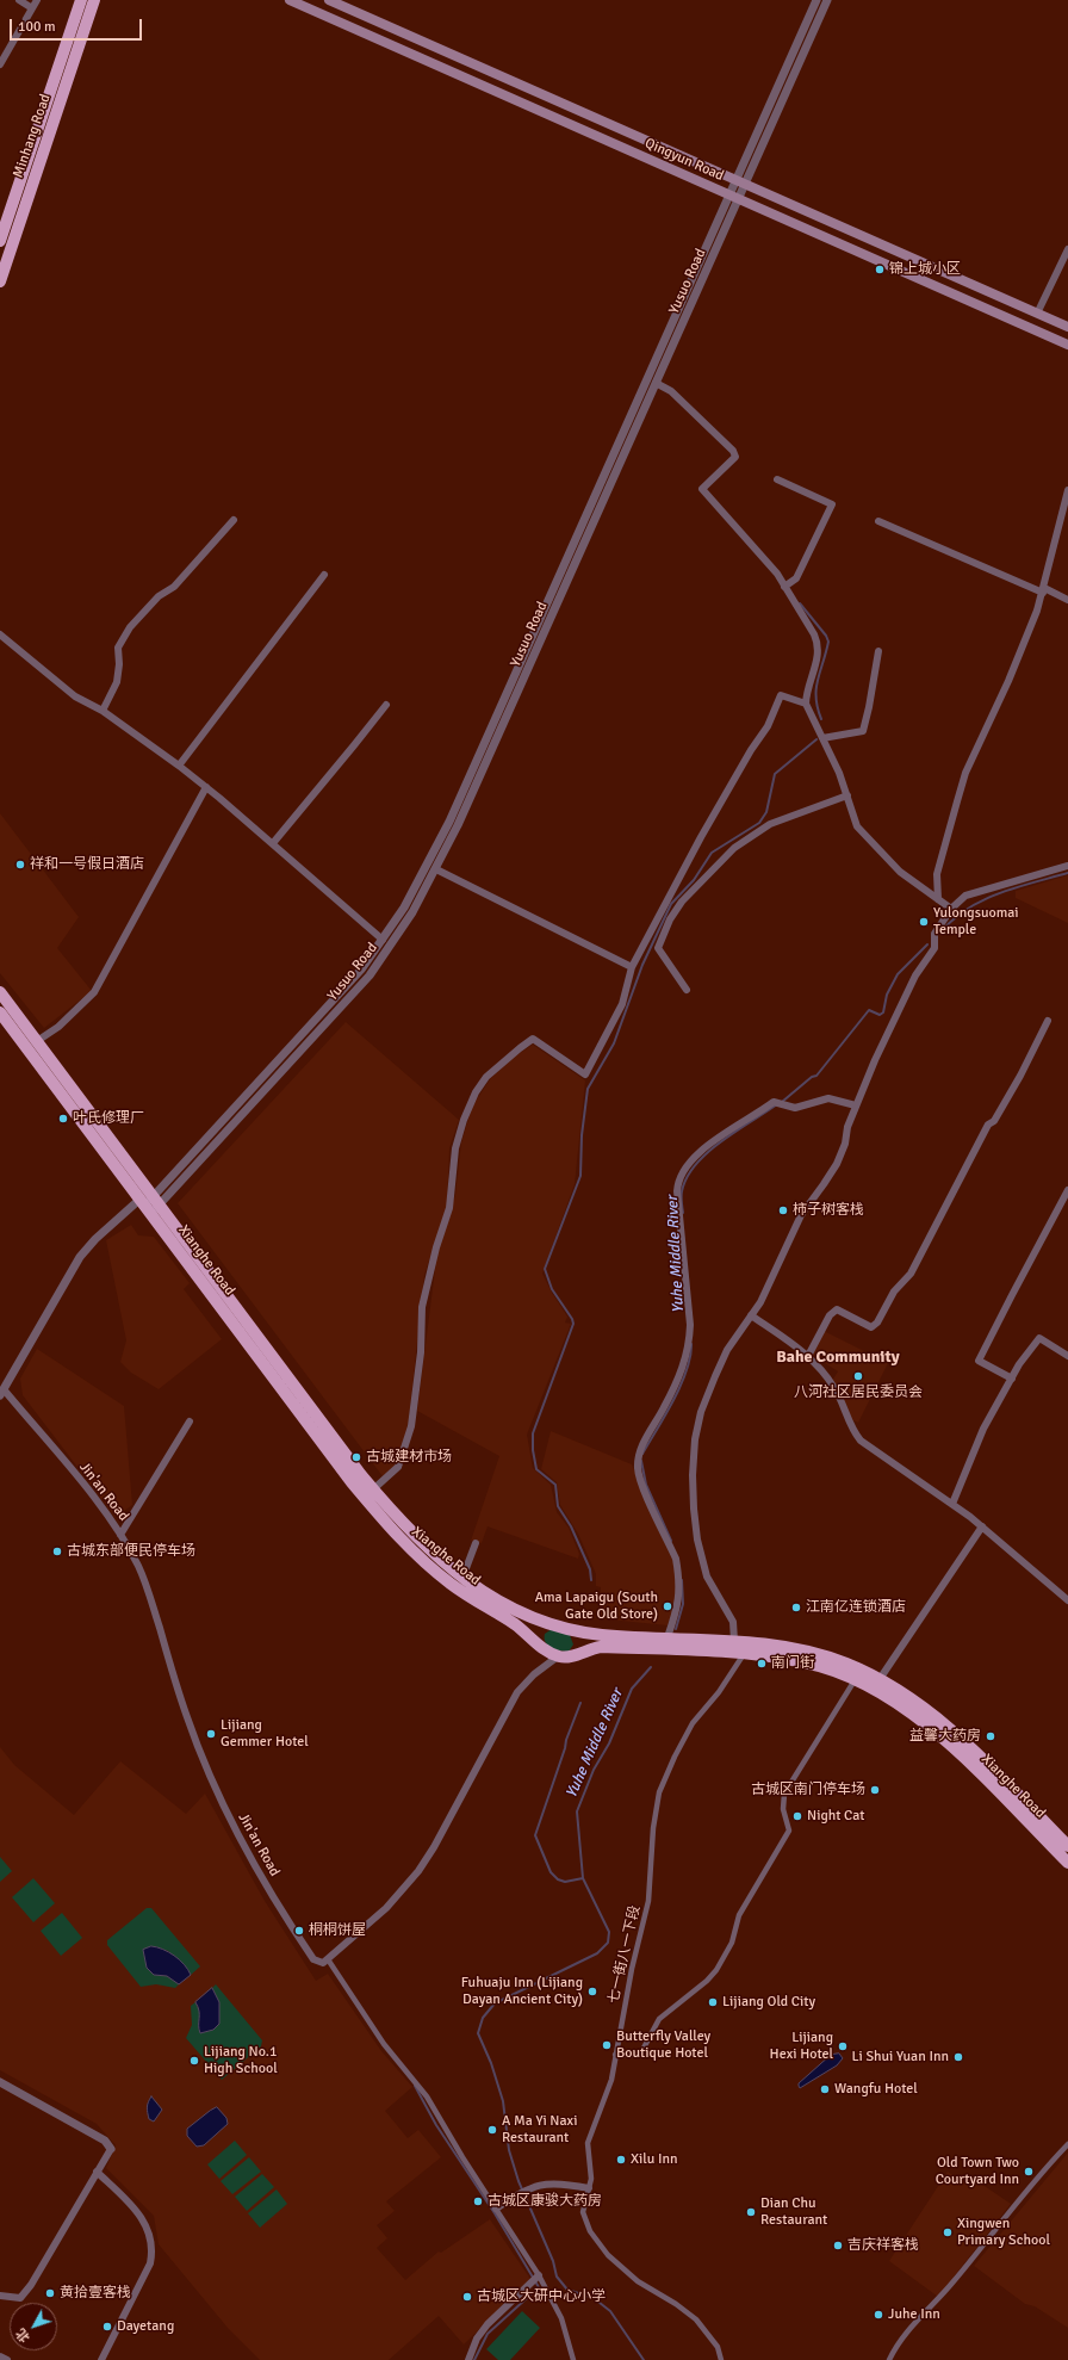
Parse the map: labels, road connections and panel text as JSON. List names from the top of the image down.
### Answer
{
  "streets": {
    "highway": ["Minhang Road", "Xianghe Road"],
    "main road": ["Qingyun Road"],
    "street": ["Yusuo Road", "Jin'an Road", "七一街八一下段"]
  },
  "crossings": [
    ["Qingyun Road", "Yusuo Road"],
    ["Yusuo Road", "Xianghe Road"],
    ["Yusuo Road", "Jin'an Road"],
    ["Xianghe Road", "Jin'an Road"],
    ["Xianghe Road", "七一街八一下段"]
  ],
  "districts": ["Bahe Community"],
  "water": ["Yuhe Middle River"],
  "places": [
    "锦上城小区",
    "祥和一号假日酒店",
    "Yulongsuomai Temple",
    "叶氏修理厂",
    "柿子树客栈",
    "八河社区居民委员会",
    "古城建材市场",
    "古城东部便民停车场",
    "Ama Lapaigu (South Gate Old Store)",
    "江南亿连锁酒店",
    "南门街",
    "Lijiang Gemmer Hotel",
    "益馨大药房",
    "古城区南门停车场",
    "Night Cat",
    "桐桐饼屋",
    "Fuhuaju Inn (Lijiang Dayan Ancient City)",
    "Lijiang Old City",
    "Butterfly Valley Boutique Hotel",
    "Lijiang Hexi Hotel",
    "Li Shui Yuan Inn",
    "Lijiang No.1 High School",
    "Wangfu Hotel",
    "A Ma Yi Naxi Restaurant",
    "Xilu Inn",
    "Old Town Two Courtyard Inn",
    "古城区康骏大药房",
    "Dian Chu Restaurant",
    "Xingwen Primary School",
    "吉庆祥客栈",
    "黄拾壹客栈",
    "古城区大研中心小学",
    "Juhe Inn",
    "Dayetang"
  ],
  "scale_bar": "100 m",
  "north": "bottom left"
}
